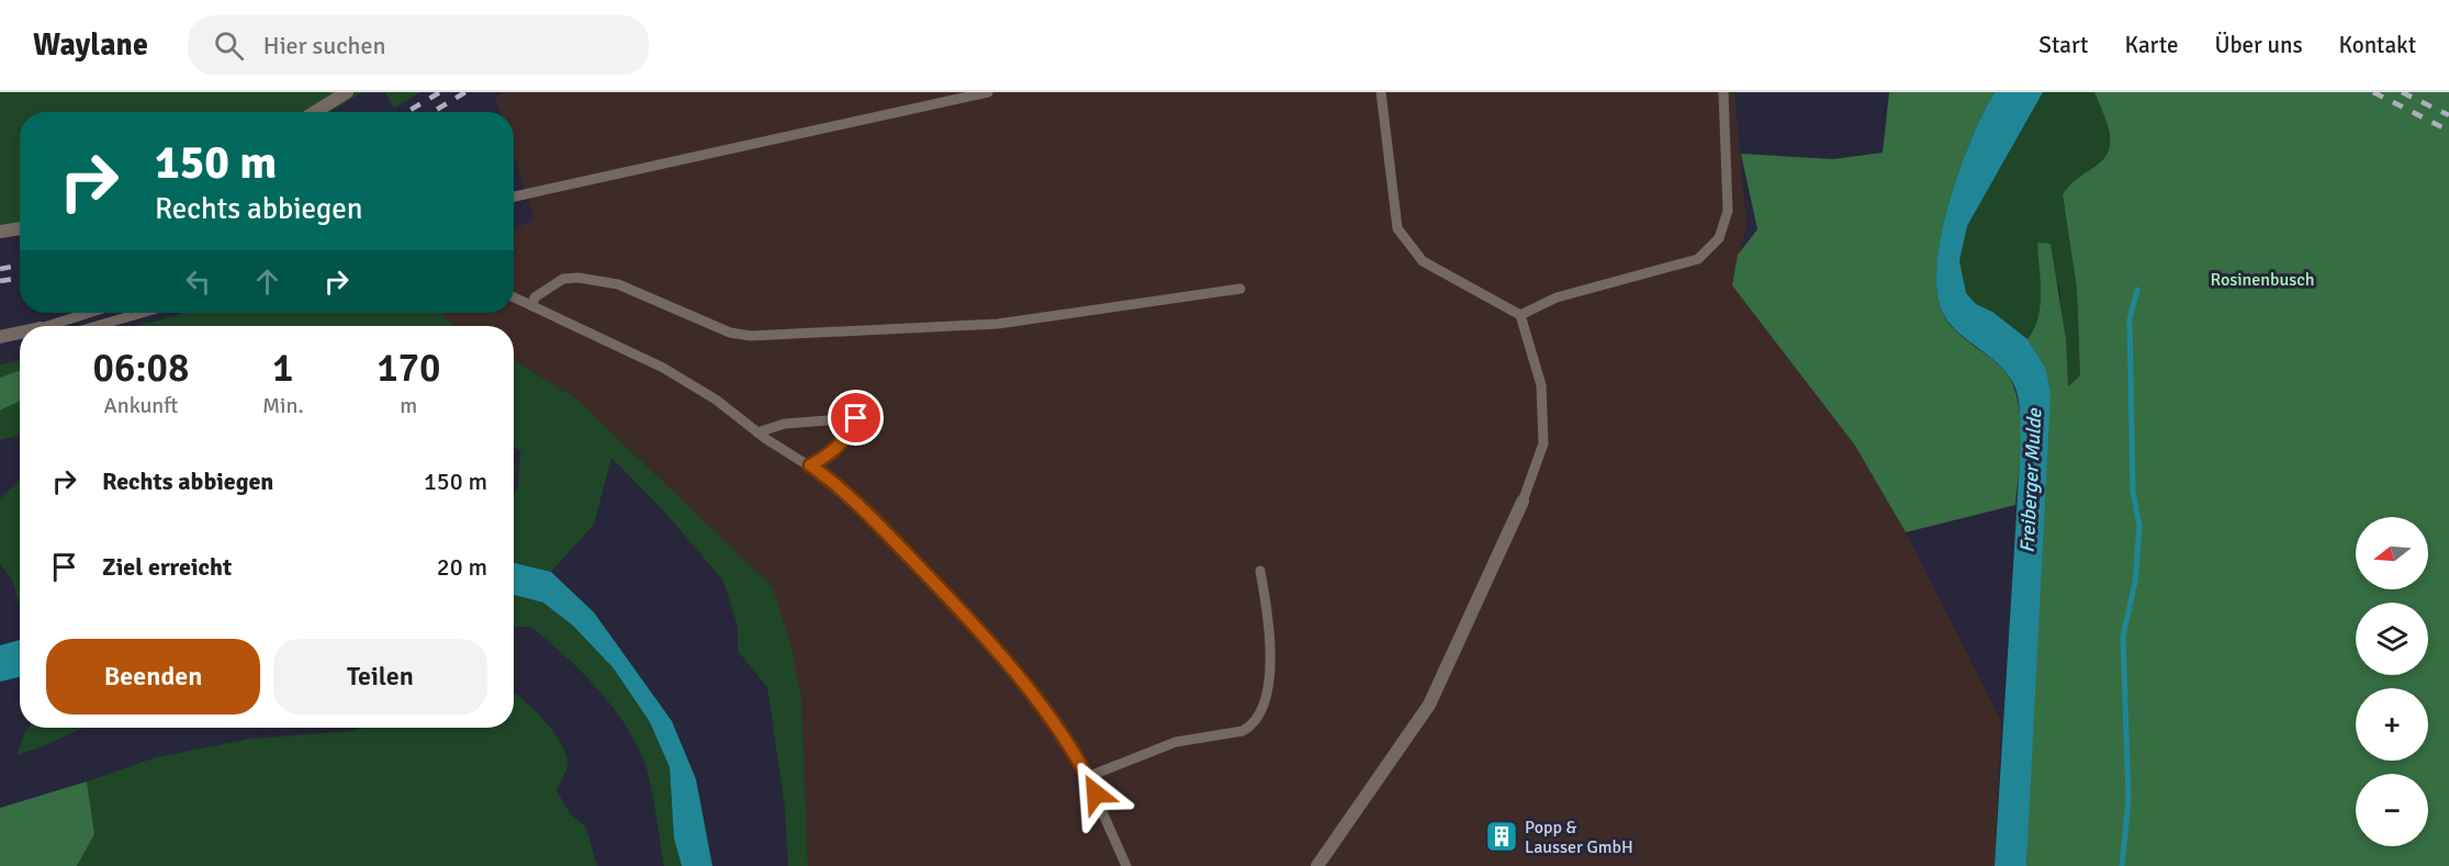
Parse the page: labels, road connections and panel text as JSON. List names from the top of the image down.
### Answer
{
  "water": ["Freiberger Mulde"],
  "parks": ["Rosinenbusch"],
  "places": {
    "building": ["Popp & Lausser GmbH"]
  },
  "north": "left",
  "page": {
    "header": "Waylane",
    "search": "Hier suchen",
    "nav": [
      "Start",
      "Karte",
      "Über uns",
      "Kontakt"
    ],
    "turn": ["150 m", "Rechts abbiegen"],
    "eta": [
      "06:08",
      "Ankunft",
      "1",
      "Min.",
      "170",
      "m"
    ],
    "list": [
      {
        "name": "Rechts abbiegen",
        "value": "150 m"
      },
      {
        "name": "Ziel erreicht",
        "value": "20 m"
      }
    ],
    "map_buttons": ["+", "−"],
    "buttons": ["Beenden", "Teilen"]
  }
}
